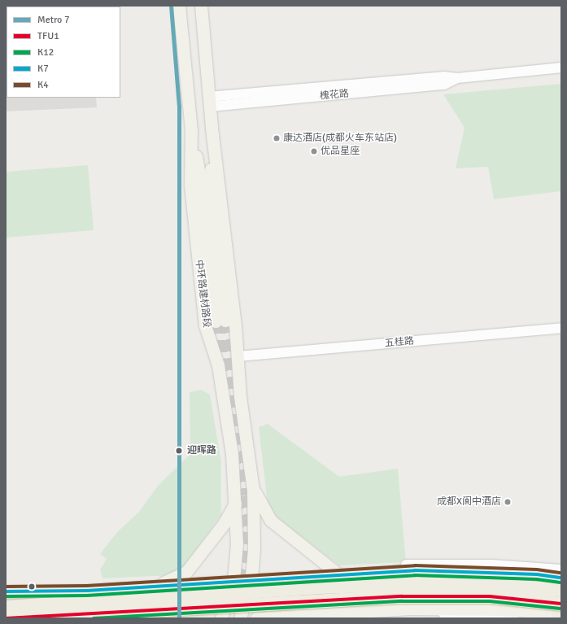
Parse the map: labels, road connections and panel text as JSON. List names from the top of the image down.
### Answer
{
  "streets": {
    "main road": ["中环路建材路段"],
    "street": ["槐花路", "五桂路"]
  },
  "places": [
    "康达酒店(成都火车东站店)",
    "优品星座",
    "迎晖路",
    "成都X阆中酒店"
  ],
  "lines": [
    "metro line 7",
    "transit line K4",
    "transit line K7",
    "transit line K12",
    "transit line TFU1"
  ],
  "legend": [
    "Metro 7",
    "TFU1",
    "K12",
    "K7",
    "K4"
  ]
}
